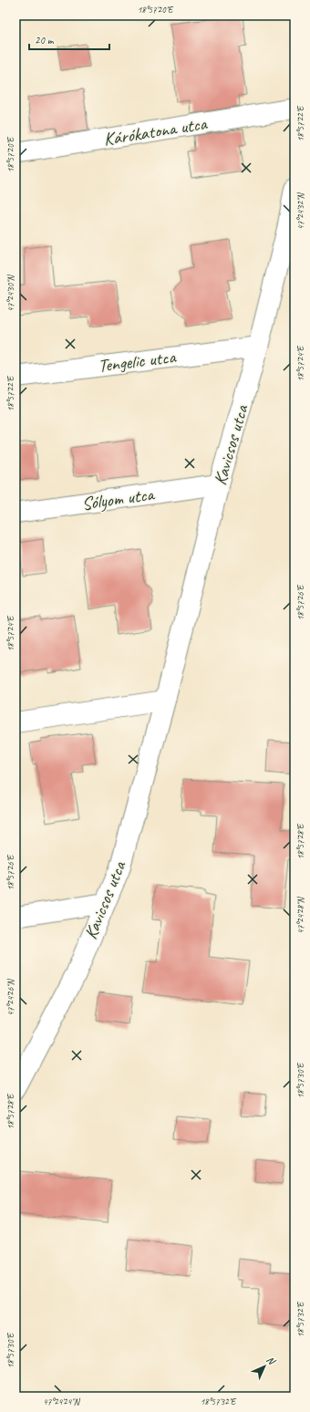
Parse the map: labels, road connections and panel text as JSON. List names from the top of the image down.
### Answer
{
  "streets": {
    "street": [
      "Kárókatona utca",
      "Tengelic utca",
      "Kavicsos utca",
      "Sólyom utca"
    ]
  },
  "crossings": [
    ["Tengelic utca", "Kavicsos utca"],
    ["Kavicsos utca", "Sólyom utca"]
  ],
  "scale_bar": "20 m",
  "north": "top right",
  "coordinates": [
    "18°57'20\"E",
    "18°57'22\"E",
    "47°24'32\"N",
    "47°24'30\"N",
    "18°57'24\"E",
    "18°57'26\"E",
    "18°57'28\"E",
    "47°24'28\"N",
    "47°24'26\"N",
    "18°57'30\"E",
    "18°57'32\"E",
    "47°24'24\"N"
  ]
}
